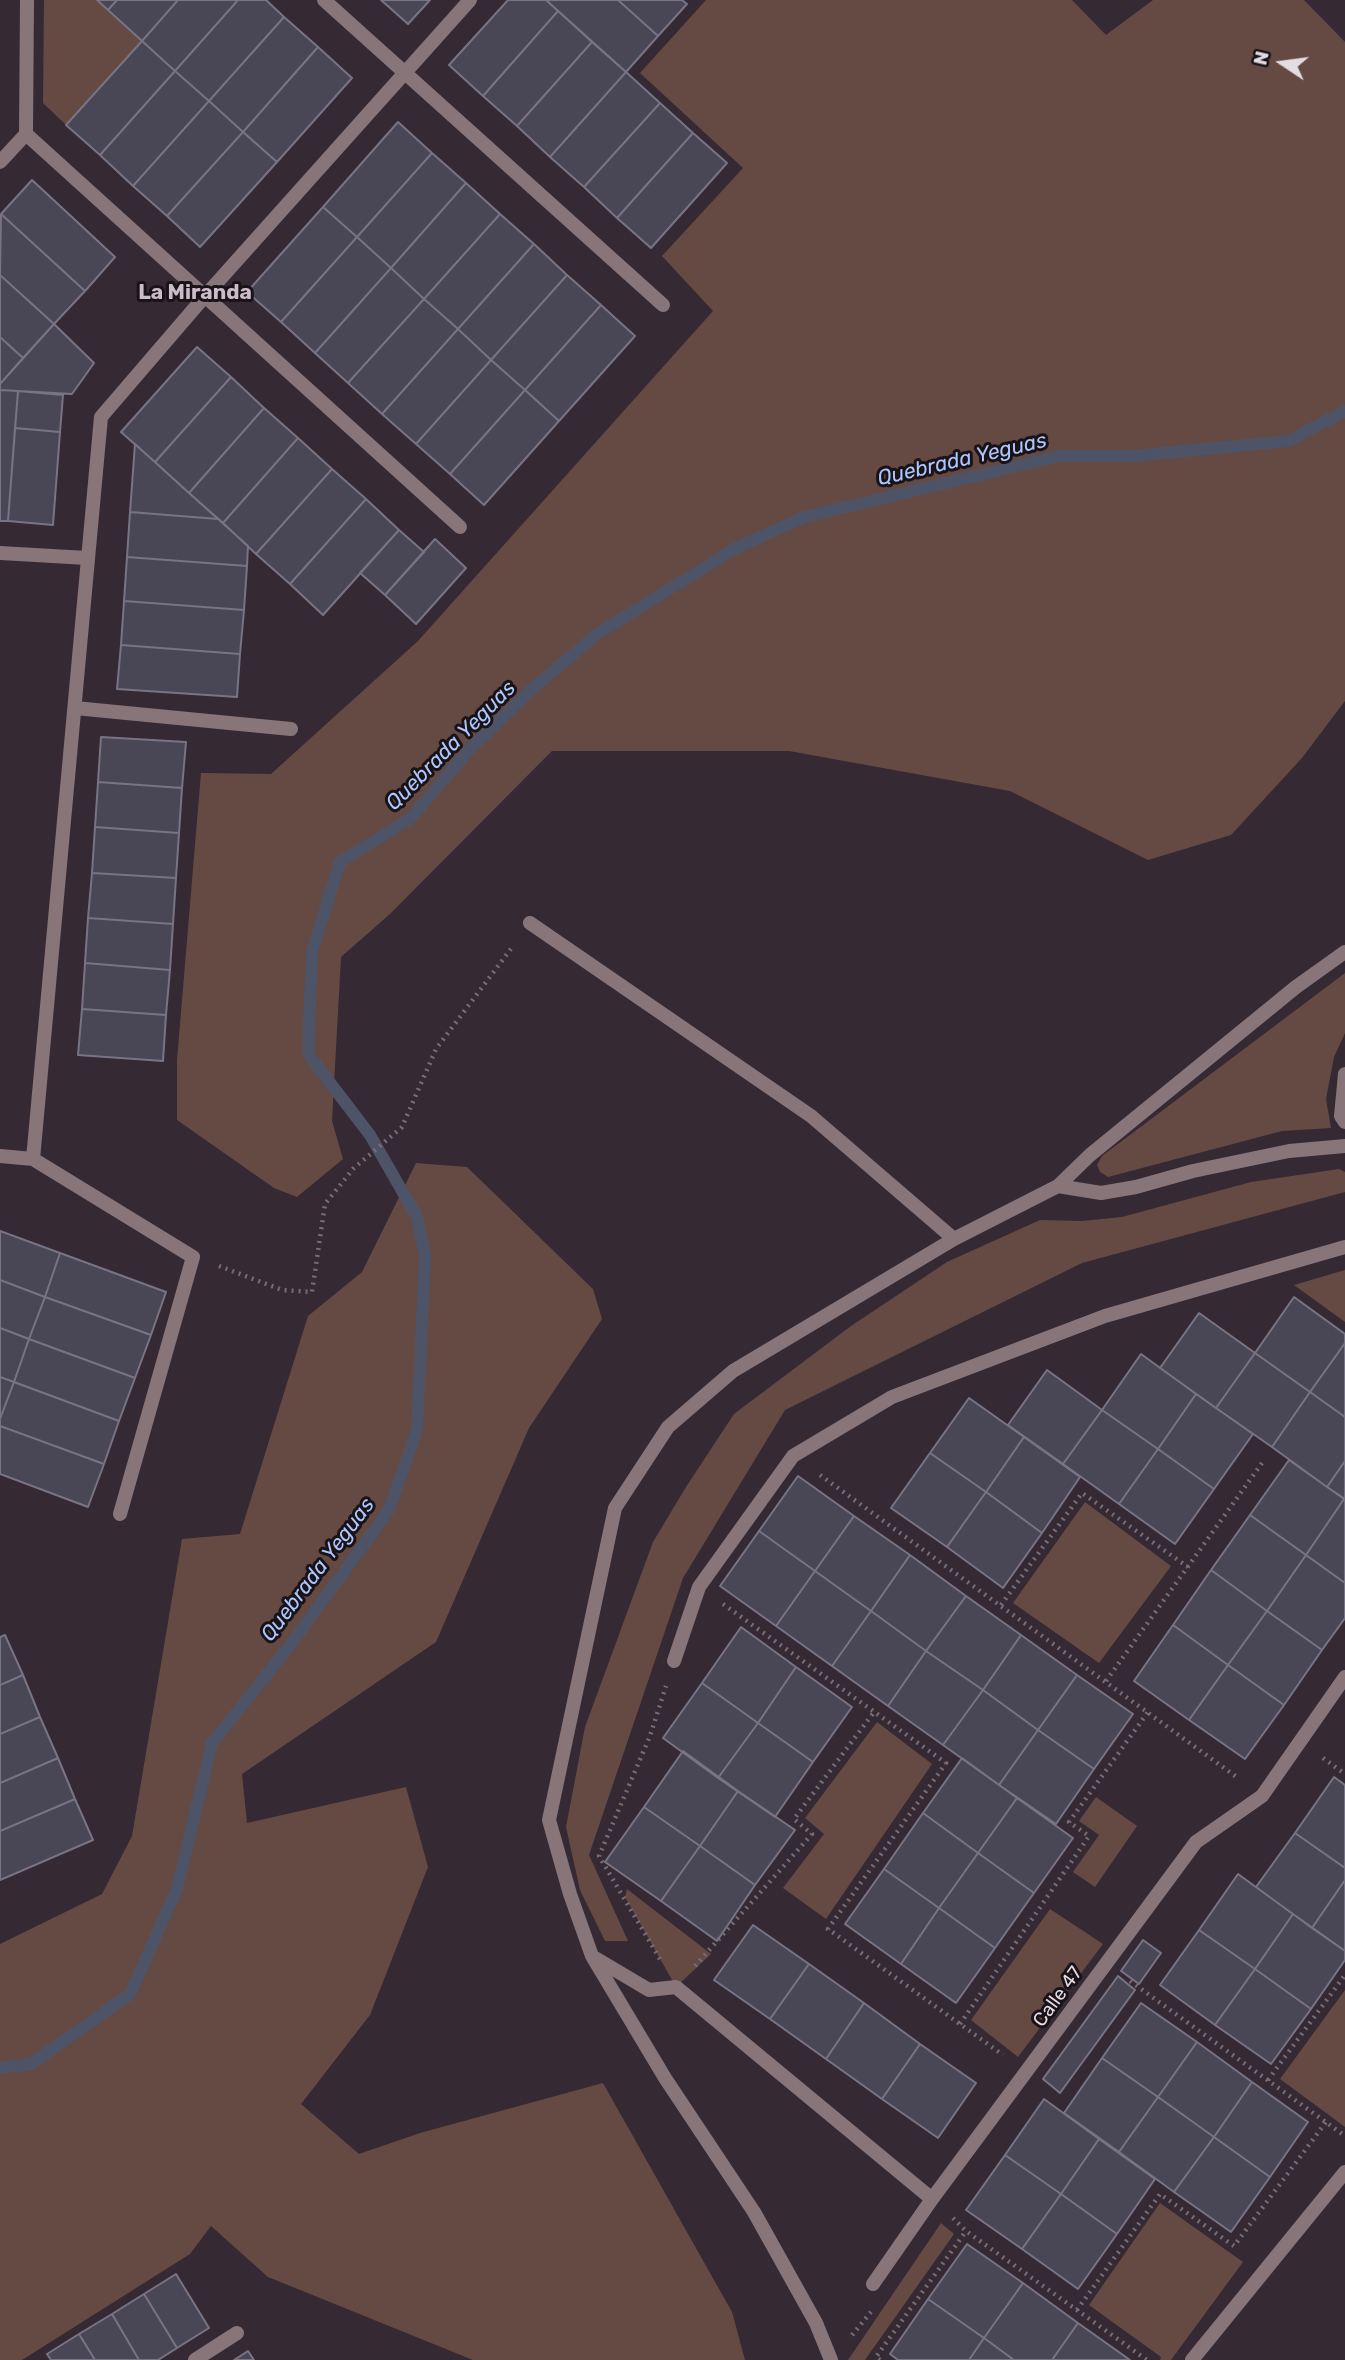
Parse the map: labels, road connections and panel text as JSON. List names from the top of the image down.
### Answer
{
  "streets": {
    "street": ["Calle 47"]
  },
  "districts": ["La Miranda"],
  "water": ["Quebrada Yeguas"],
  "north": "left"
}
